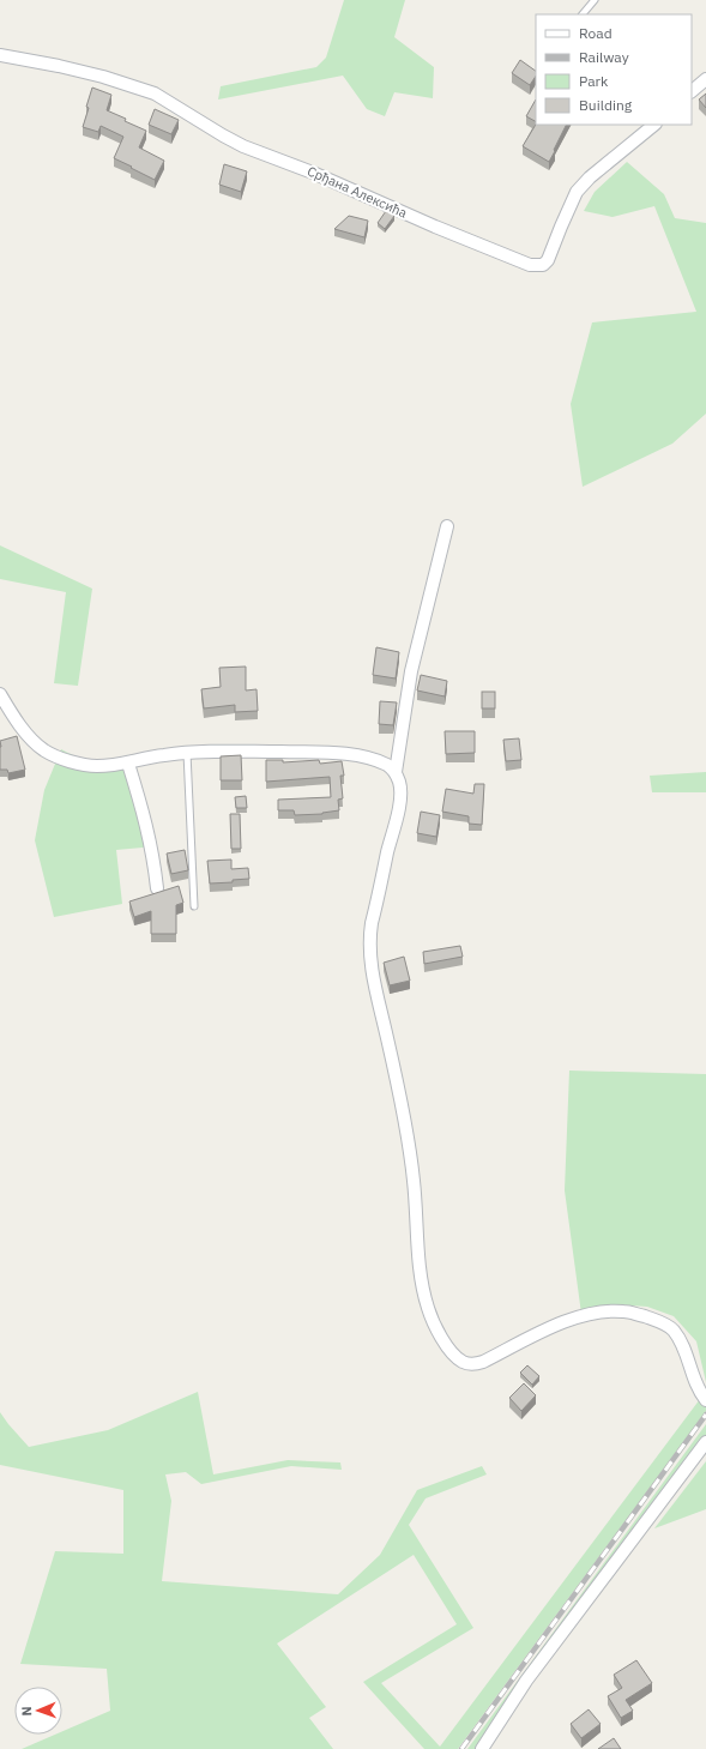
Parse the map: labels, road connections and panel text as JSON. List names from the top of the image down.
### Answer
{
  "streets": {
    "street": ["Срђана Алексића"]
  },
  "legend": [
    "Road",
    "Railway",
    "Park",
    "Building"
  ],
  "north": "left"
}
